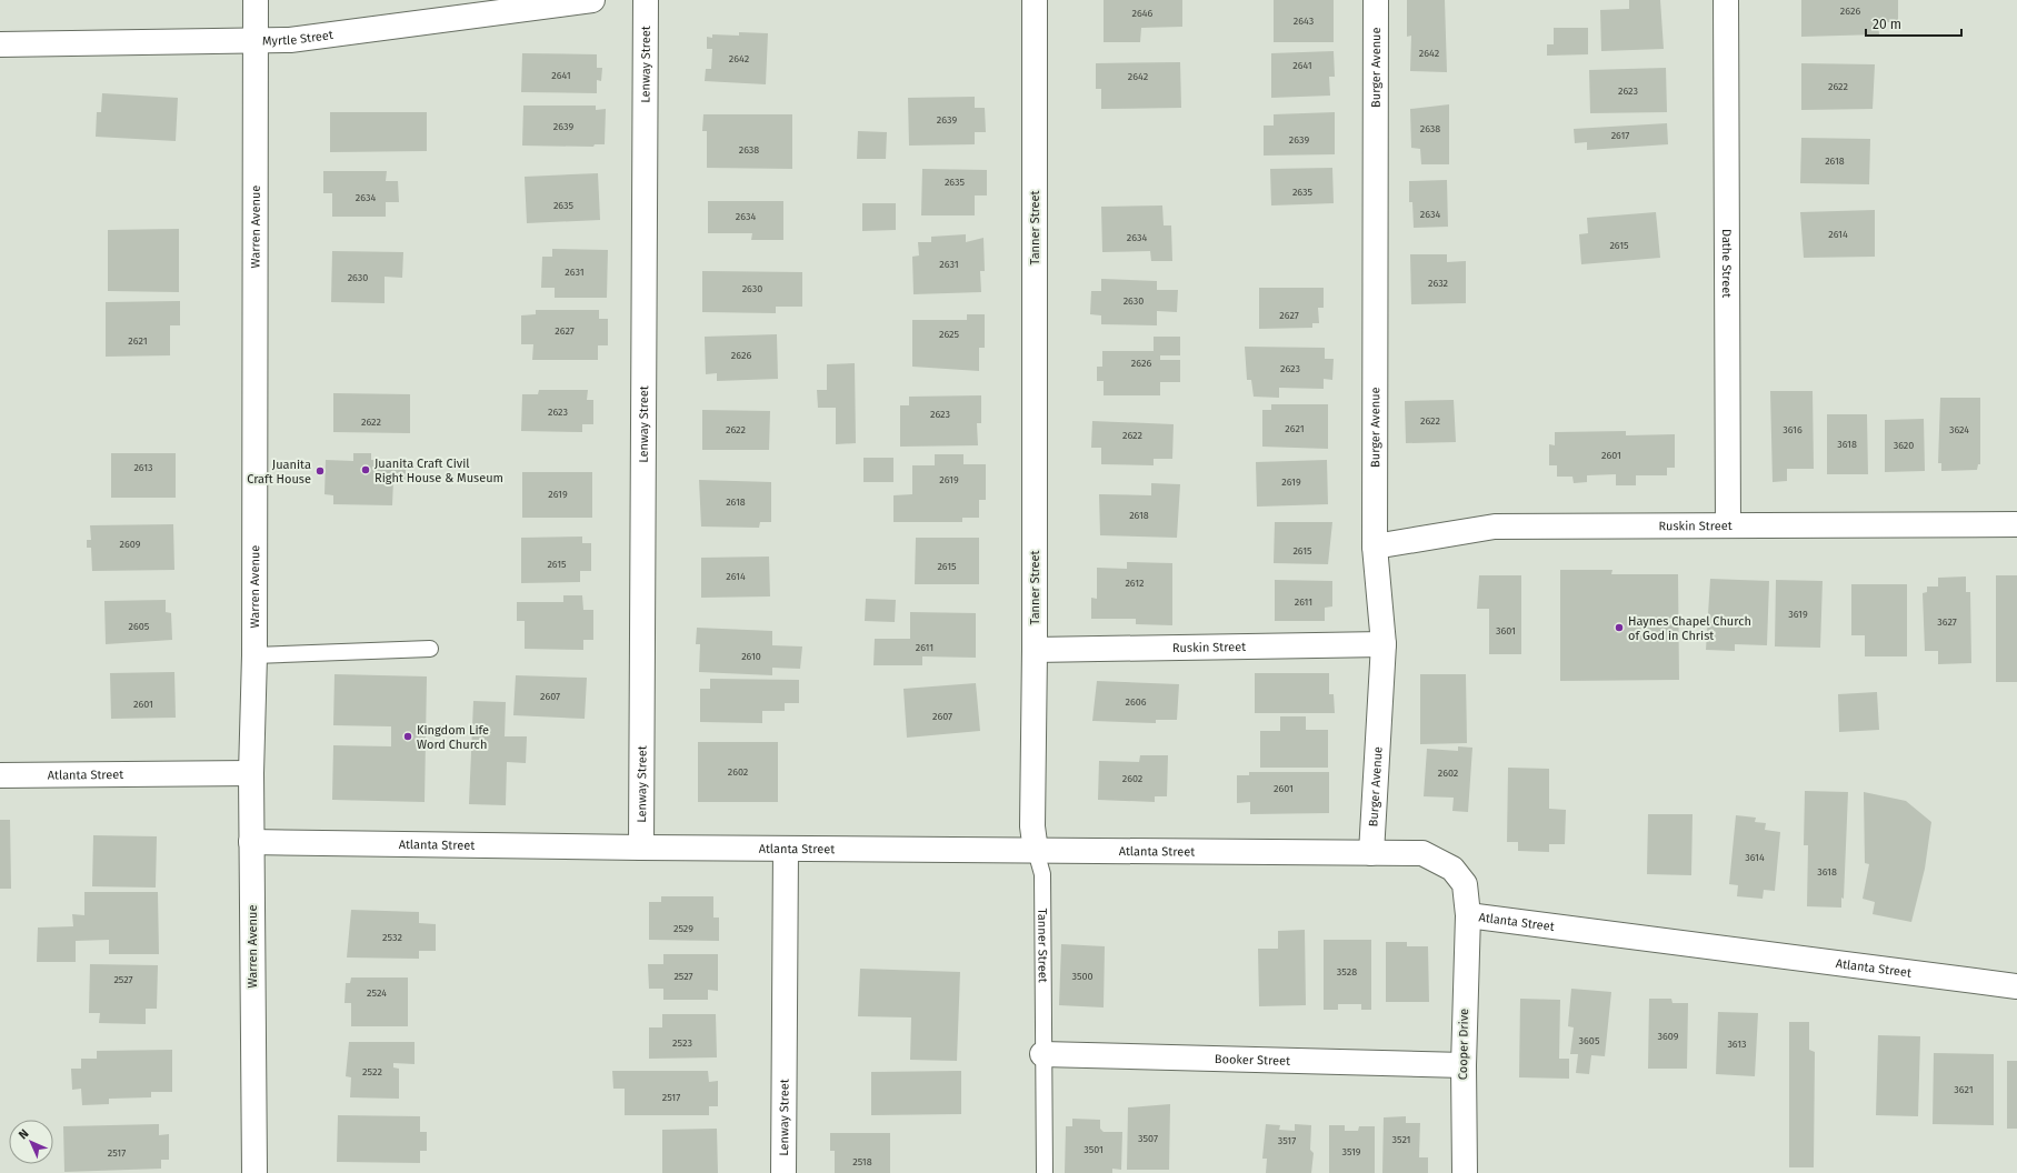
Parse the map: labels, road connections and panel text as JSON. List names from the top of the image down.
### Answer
{
  "streets": {
    "street": [
      "Myrtle Street",
      "Lenway Street",
      "Burger Avenue",
      "Warren Avenue",
      "Tanner Street",
      "Dathe Street",
      "Ruskin Street",
      "Atlanta Street",
      "Cooper Drive",
      "Booker Street"
    ]
  },
  "crossings": [
    ["Myrtle Street", "Warren Avenue"],
    ["Lenway Street", "Atlanta Street"],
    ["Burger Avenue", "Ruskin Street"],
    ["Burger Avenue", "Atlanta Street"],
    ["Warren Avenue", "Atlanta Street"],
    ["Tanner Street", "Ruskin Street"],
    ["Tanner Street", "Atlanta Street"],
    ["Tanner Street", "Booker Street"],
    ["Dathe Street", "Ruskin Street"],
    ["Atlanta Street", "Cooper Drive"],
    ["Cooper Drive", "Booker Street"]
  ],
  "places": [
    "Juanita Craft Civil Right House & Museum",
    "Juanita Craft House",
    "Haynes Chapel Church of God in Christ",
    "Kingdom Life Word Church"
  ],
  "house_numbers": [
    "2626",
    "2646",
    "2643",
    "2642",
    "2642",
    "2641",
    "2641",
    "2642",
    "2622",
    "2623",
    "2639",
    "2639",
    "2638",
    "2617",
    "2639",
    "2638",
    "2618",
    "2635",
    "2635",
    "2634",
    "2635",
    "2634",
    "2634",
    "2614",
    "2634",
    "2615",
    "2631",
    "2631",
    "2630",
    "2632",
    "2630",
    "2630",
    "2627",
    "2627",
    "2625",
    "2621",
    "2626",
    "2626",
    "2623",
    "2623",
    "2623",
    "2622",
    "2622",
    "2621",
    "2622",
    "3616",
    "3624",
    "2622",
    "3618",
    "3620",
    "2601",
    "2613",
    "2619",
    "2619",
    "2619",
    "2618",
    "2618",
    "2609",
    "2615",
    "2615",
    "2615",
    "2614",
    "2612",
    "2611",
    "3619",
    "3627",
    "2605",
    "3601",
    "2611",
    "2610",
    "2607",
    "2606",
    "2601",
    "2607",
    "2602",
    "2602",
    "2602",
    "2601",
    "3614",
    "3618",
    "2529",
    "2532",
    "3528",
    "2527",
    "3500",
    "2527",
    "2524",
    "3609",
    "3605",
    "2523",
    "3613",
    "2522",
    "3621",
    "2517",
    "3507",
    "3521",
    "3517",
    "3501",
    "3519",
    "2517",
    "2518"
  ],
  "scale_bar": "20 m",
  "north": "top left"
}
